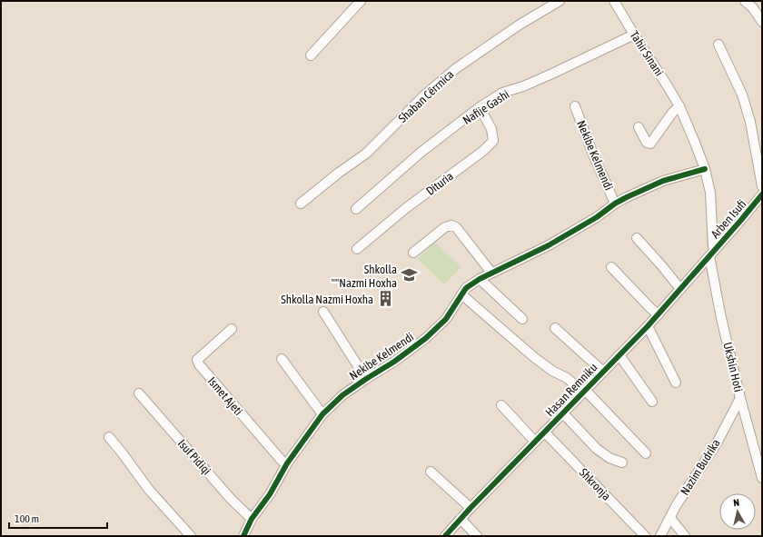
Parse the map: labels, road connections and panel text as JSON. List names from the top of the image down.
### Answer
{
  "streets": {
    "street": [
      "Tahir Sinani",
      "Shaban Cërrnica",
      "Nafije Gashi",
      "Nekibe Kelmendi",
      "Dituria",
      "Arben Isufi",
      "Ukshin Hoti",
      "Hasan Remniku",
      "Ismet Ajeti",
      "Isuf Pidiqi",
      "Nazim Budrika",
      "Shkronja"
    ]
  },
  "crossings": [
    ["Tahir Sinani", "Nafije Gashi"],
    ["Tahir Sinani", "Nekibe Kelmendi"],
    ["Tahir Sinani", "Arben Isufi"],
    ["Tahir Sinani", "Ukshin Hoti"],
    ["Tahir Sinani", "Hasan Remniku"],
    ["Nafije Gashi", "Dituria"],
    ["Nekibe Kelmendi", "Ismet Ajeti"],
    ["Nekibe Kelmendi", "Isuf Pidiqi"],
    ["Arben Isufi", "Ukshin Hoti"],
    ["Arben Isufi", "Hasan Remniku"],
    ["Ukshin Hoti", "Hasan Remniku"],
    ["Ukshin Hoti", "Nazim Budrika"],
    ["Hasan Remniku", "Shkronja"]
  ],
  "places": {
    "school or university": ["Shkolla \"\"Nazmi Hoxha"],
    "building": ["Shkolla Nazmi Hoxha"]
  },
  "scale_bar": "100 m",
  "north": "top"
}
